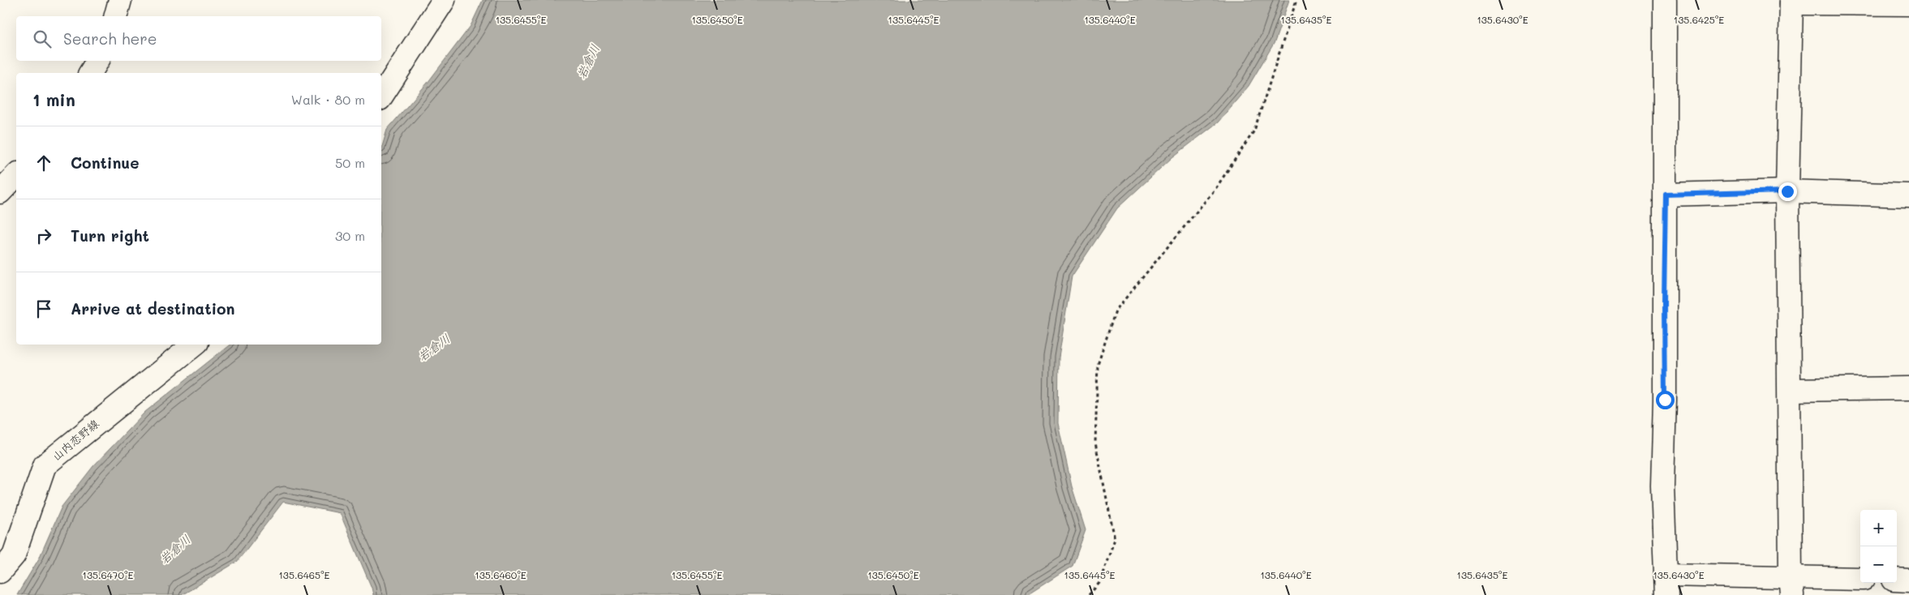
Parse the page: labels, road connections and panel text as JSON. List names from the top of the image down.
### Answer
{
  "streets": {
    "street": ["山内恋野線"]
  },
  "water": ["岩倉川"],
  "page": {
    "search": "Search here",
    "heading": ["1 min", "Walk · 80 m"],
    "list": [
      ["Continue", "50 m"],
      ["Turn right", "30 m"],
      "Arrive at destination"
    ],
    "map_buttons": ["+", "−"]
  },
  "coordinates": [
    "135.6455°E",
    "135.6450°E",
    "135.6445°E",
    "135.6440°E",
    "135.6435°E",
    "135.6430°E",
    "135.6425°E",
    "135.6470°E",
    "135.6465°E",
    "135.6460°E"
  ]
}
